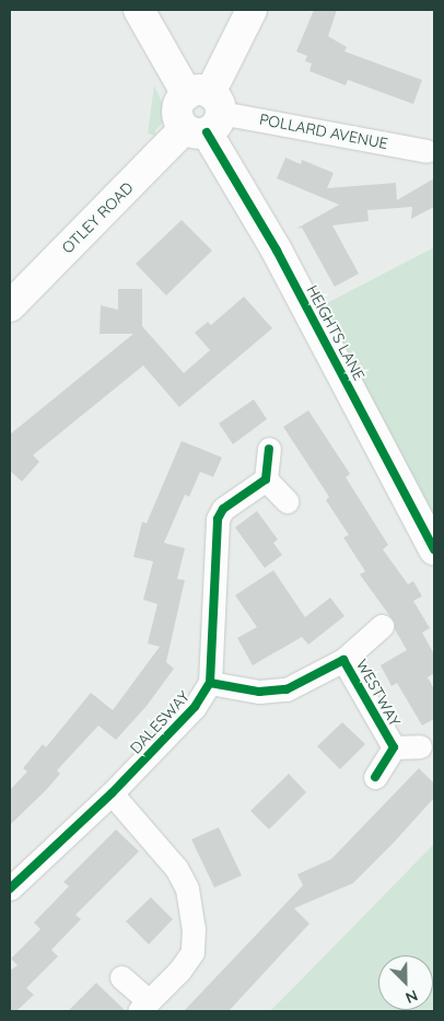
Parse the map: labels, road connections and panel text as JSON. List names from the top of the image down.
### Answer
{
  "streets": {
    "street": [
      "POLLARD AVENUE",
      "OTLEY ROAD",
      "HEIGHTS LANE",
      "WESTWAY",
      "DALESWAY"
    ]
  },
  "crossings": [
    ["POLLARD AVENUE", "OTLEY ROAD"],
    ["POLLARD AVENUE", "HEIGHTS LANE"],
    ["OTLEY ROAD", "HEIGHTS LANE"],
    ["WESTWAY", "DALESWAY"]
  ],
  "north": "bottom right"
}
